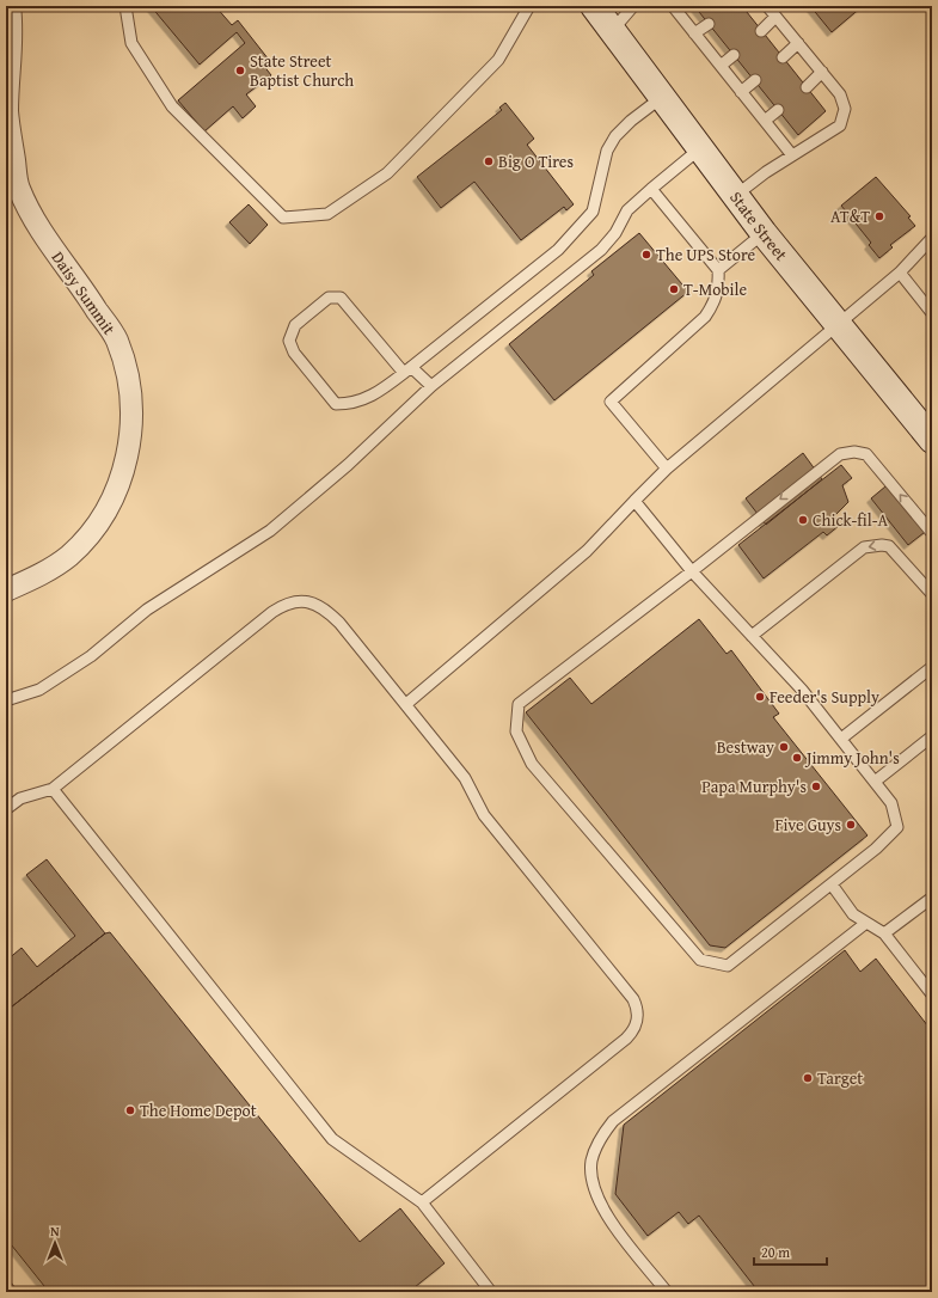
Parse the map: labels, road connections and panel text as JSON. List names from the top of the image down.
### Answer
{
  "streets": {
    "main road": ["State Street"],
    "street": ["Daisy Summit"]
  },
  "places": [
    "State Street Baptist Church",
    "Big O Tires",
    "AT&T",
    "The UPS Store",
    "T-Mobile",
    "Chick-fil-A",
    "Feeder's Supply",
    "Bestway",
    "Jimmy John's",
    "Papa Murphy's",
    "Five Guys",
    "Target",
    "The Home Depot"
  ],
  "scale_bar": "20 m",
  "north": "top"
}
